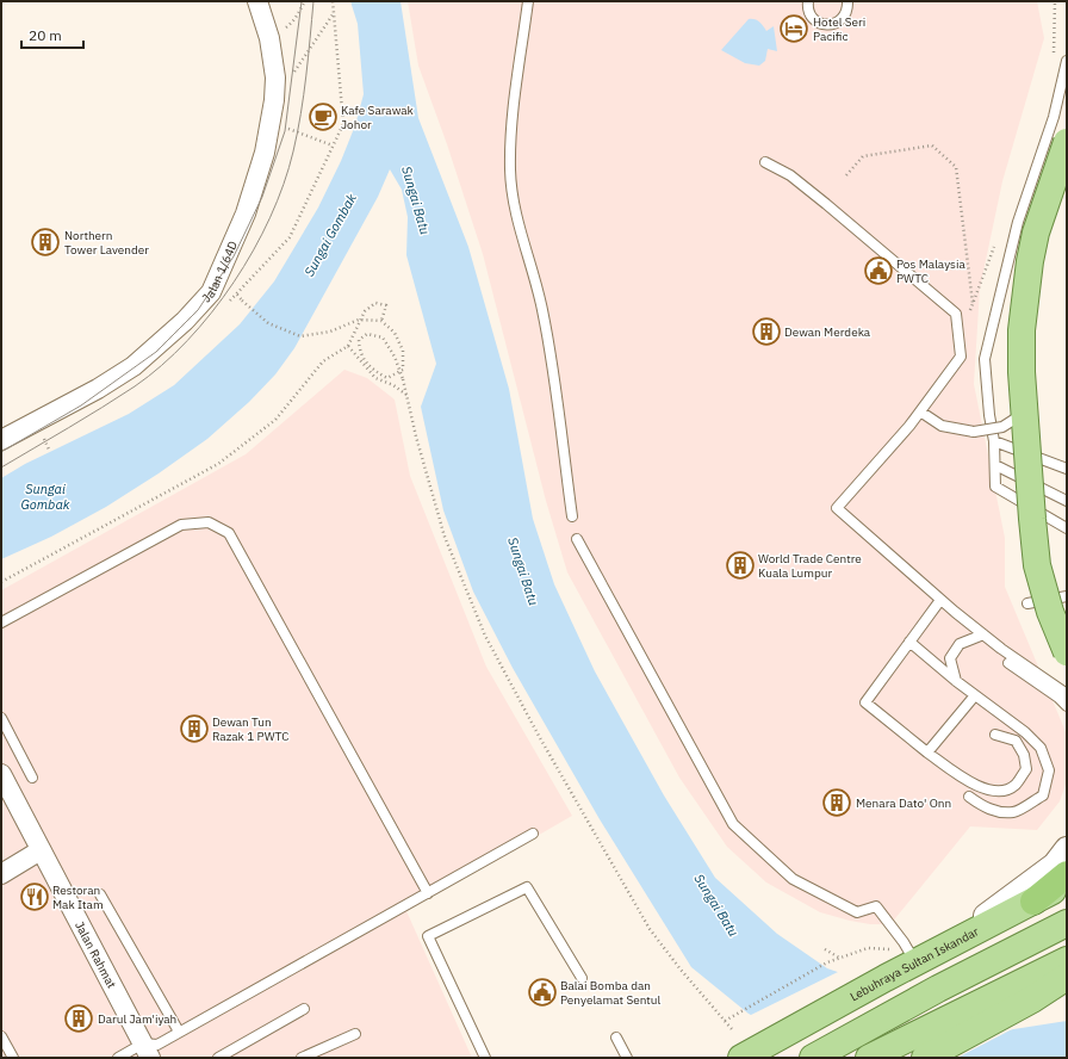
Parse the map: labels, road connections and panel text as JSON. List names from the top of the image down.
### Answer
{
  "streets": {
    "main road": ["Lebuhraya Sultan Iskandar"],
    "street": ["Jalan 1/64D", "Jalan Rahmat"]
  },
  "water": ["Sungai Batu", "Sungai Gombak"],
  "places": {
    "hotel": ["Hotel Seri Pacific"],
    "cafe": ["Kafe Sarawak Johor"],
    "building": [
      "Northern Tower Lavender",
      "Dewan Merdeka",
      "World Trade Centre Kuala Lumpur",
      "Dewan Tun Razak 1 PWTC",
      "Menara Dato' Onn",
      "Darul Jam'iyah"
    ],
    "public building": ["Pos Malaysia PWTC", "Balai Bomba dan Penyelamat Sentul"],
    "restaurant": ["Restoran Mak Itam"]
  },
  "scale_bar": "20 m"
}
